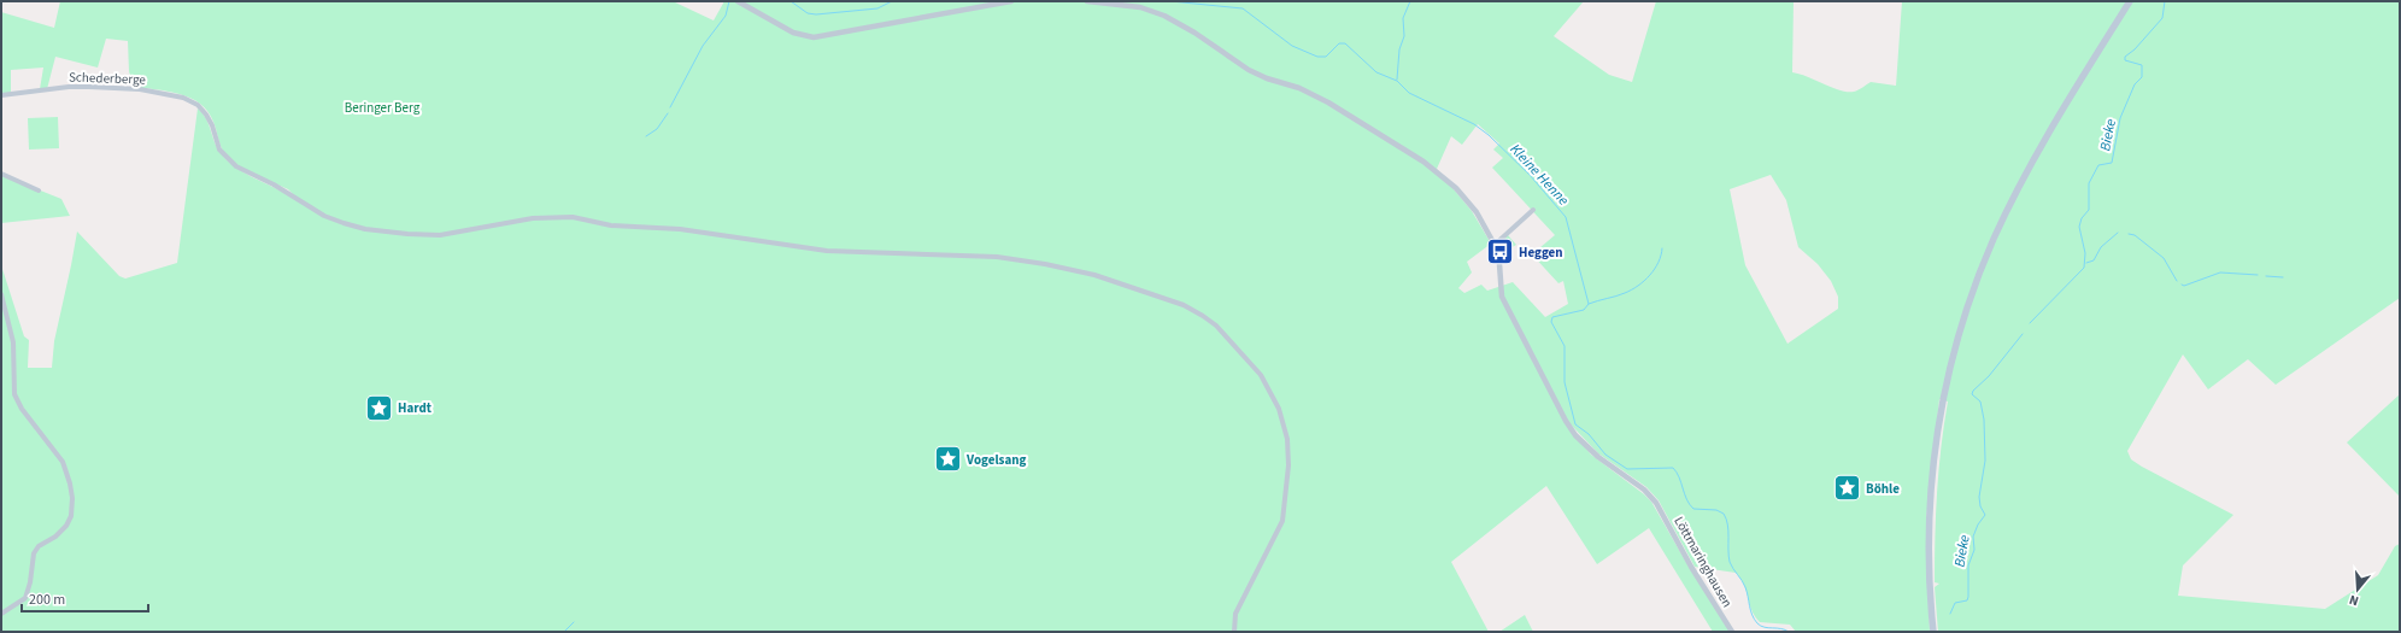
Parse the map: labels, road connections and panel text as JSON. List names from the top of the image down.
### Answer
{
  "streets": {
    "street": ["Schederberge", "Löttmaringhausen"]
  },
  "water": ["Bieke", "Kleine Henne"],
  "parks": ["Beringer Berg"],
  "places": {
    "bus stop": ["Heggen"],
    "place": ["Hardt", "Vogelsang", "Böhle"]
  },
  "scale_bar": "200 m",
  "north": "bottom"
}
